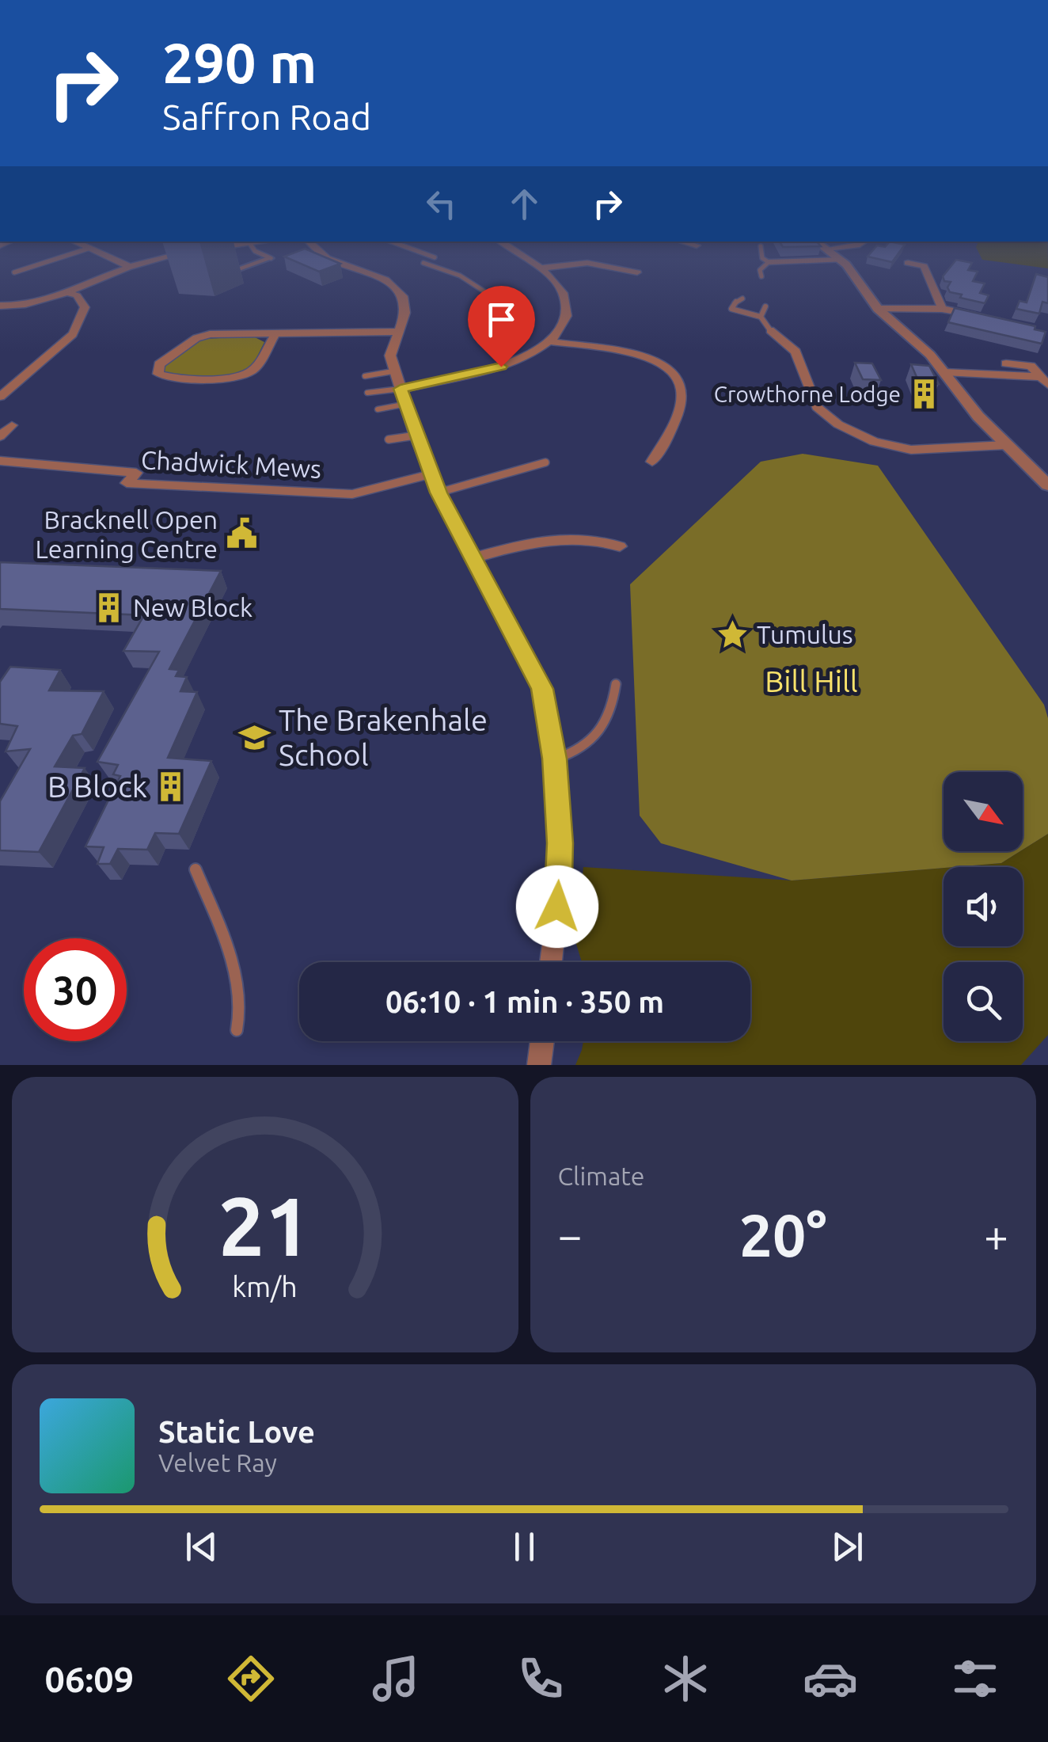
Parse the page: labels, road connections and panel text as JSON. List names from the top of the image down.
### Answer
{
  "streets": {
    "street": ["Chadwick Mews"]
  },
  "parks": ["Bill Hill"],
  "places": {
    "building": ["Crowthorne Lodge", "New Block", "B Block"],
    "public building": ["Bracknell Open Learning Centre"],
    "place": ["Tumulus"],
    "school or university": ["The Brakenhale School"]
  },
  "north": "bottom right",
  "page": {
    "turn": ["290 m", "Saffron Road"],
    "limit": "30",
    "trip": "06:10 · 1 min · 350 m",
    "tile": "Climate",
    "heat": ["−", "20°", "+"],
    "song": ["Static Love", "Velvet Ray"],
    "tabs": "06:09",
    "gauge": ["21", "km/h"]
  }
}
